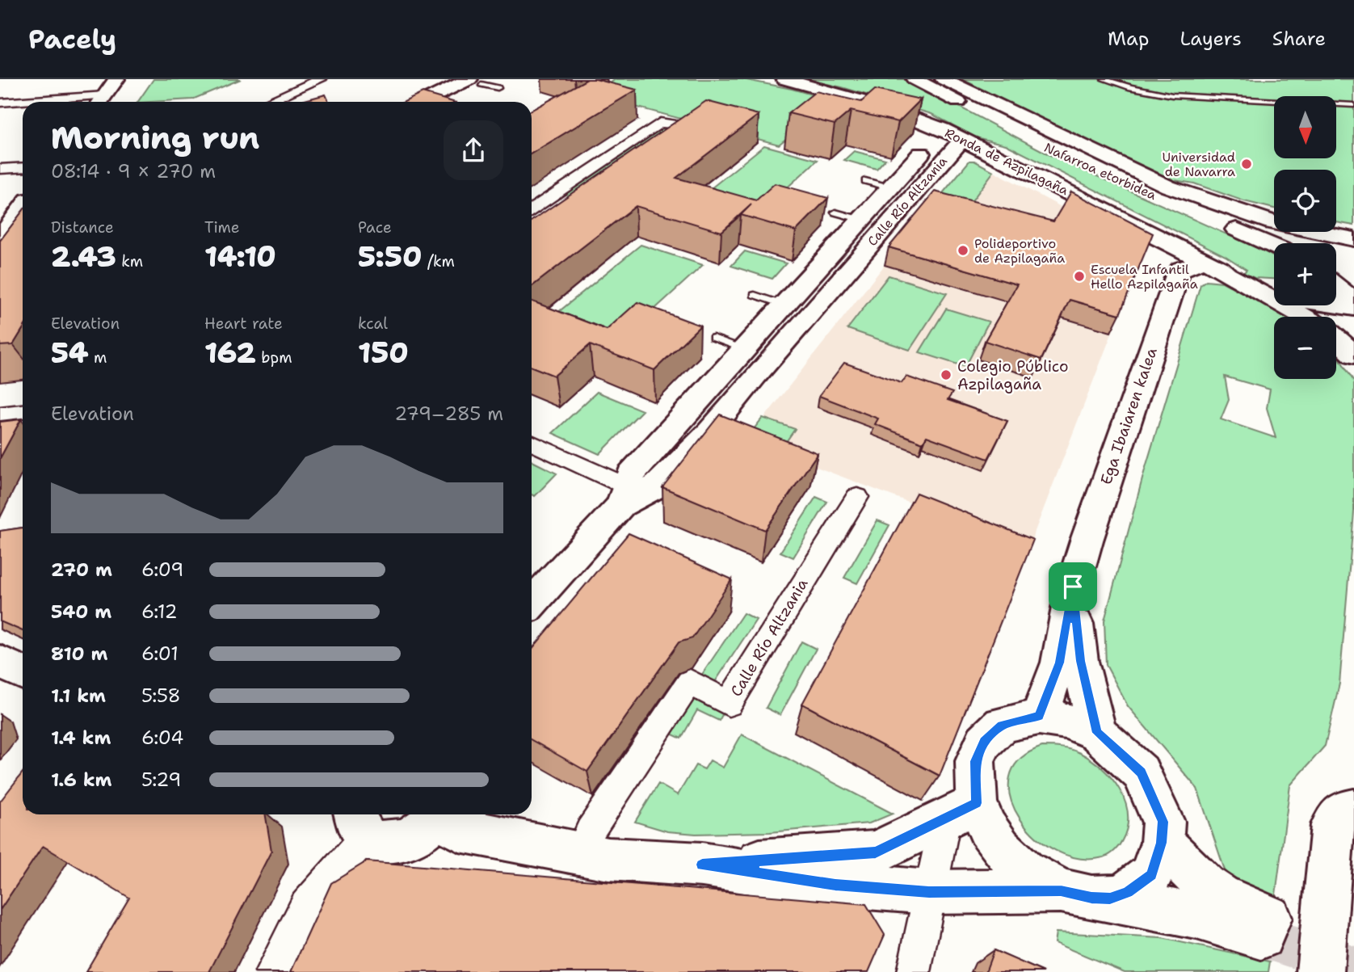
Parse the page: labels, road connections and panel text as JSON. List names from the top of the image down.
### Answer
{
  "streets": {
    "street": [
      "Ronda de Azpilagaña",
      "Nafarroa etorbidea",
      "Calle Río Altzania",
      "Ega Ibaiaren kalea"
    ]
  },
  "crossings": [
    ["Ronda de Azpilagaña", "Calle Río Altzania"],
    ["Ronda de Azpilagaña", "Ega Ibaiaren kalea"]
  ],
  "places": [
    "Universidad de Navarra",
    "Polideportivo de Azpilagaña",
    "Escuela Infantil Hello Azpilagaña",
    "Colegio Público Azpilagaña"
  ],
  "north": "bottom",
  "page": {
    "header": "Pacely",
    "nav": ["Map", "Layers", "Share"],
    "map_buttons": ["+", "−"],
    "heading": ["Morning run", "08:14 · 9 × 270 m"],
    "stats": [
      ["Distance", "2.43 km"],
      ["Time", "14:10"],
      ["Pace", "5:50 /km"],
      ["Elevation", "54 m"],
      ["Heart rate", "162 bpm"],
      ["kcal", "150"]
    ],
    "chart": ["Elevation", "279–285 m"],
    "list": [
      {
        "name": "270 m",
        "note": "6:09"
      },
      {
        "name": "540 m",
        "note": "6:12"
      },
      {
        "name": "810 m",
        "note": "6:01"
      },
      {
        "name": "1.1 km",
        "note": "5:58"
      },
      {
        "name": "1.4 km",
        "note": "6:04"
      },
      {
        "name": "1.6 km",
        "note": "5:29"
      }
    ]
  }
}
